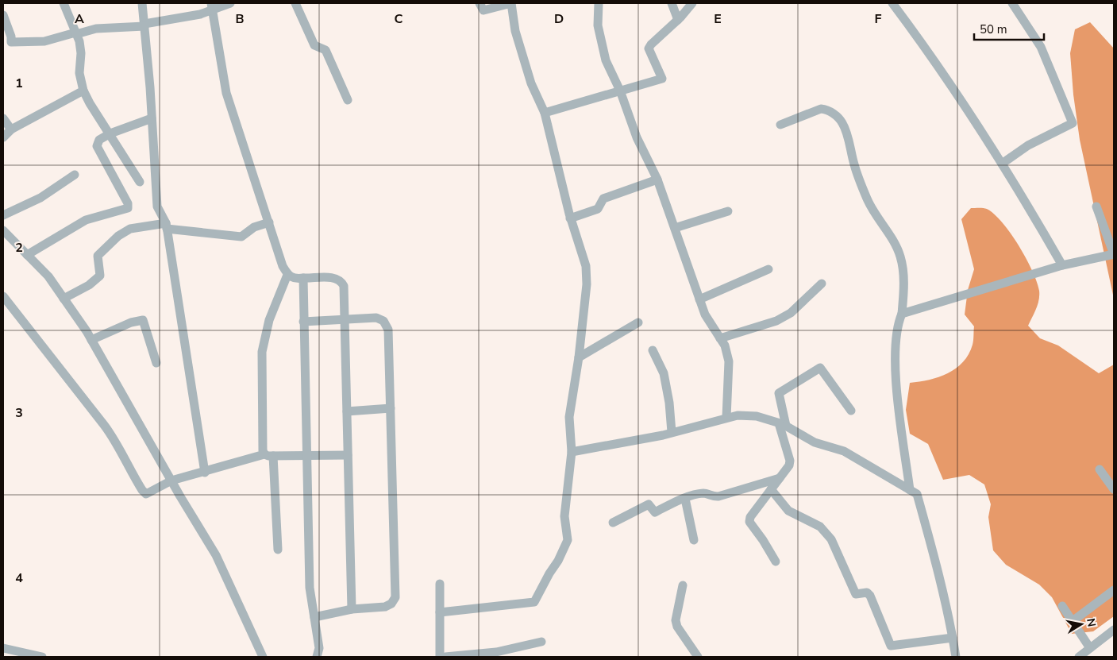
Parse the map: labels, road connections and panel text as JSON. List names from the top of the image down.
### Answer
{
  "scale_bar": "50 m",
  "north": "right",
  "grid": {
    "columns": [
      "A",
      "B",
      "C",
      "D",
      "E",
      "F"
    ],
    "rows": [
      "1",
      "2",
      "3",
      "4"
    ]
  }
}
